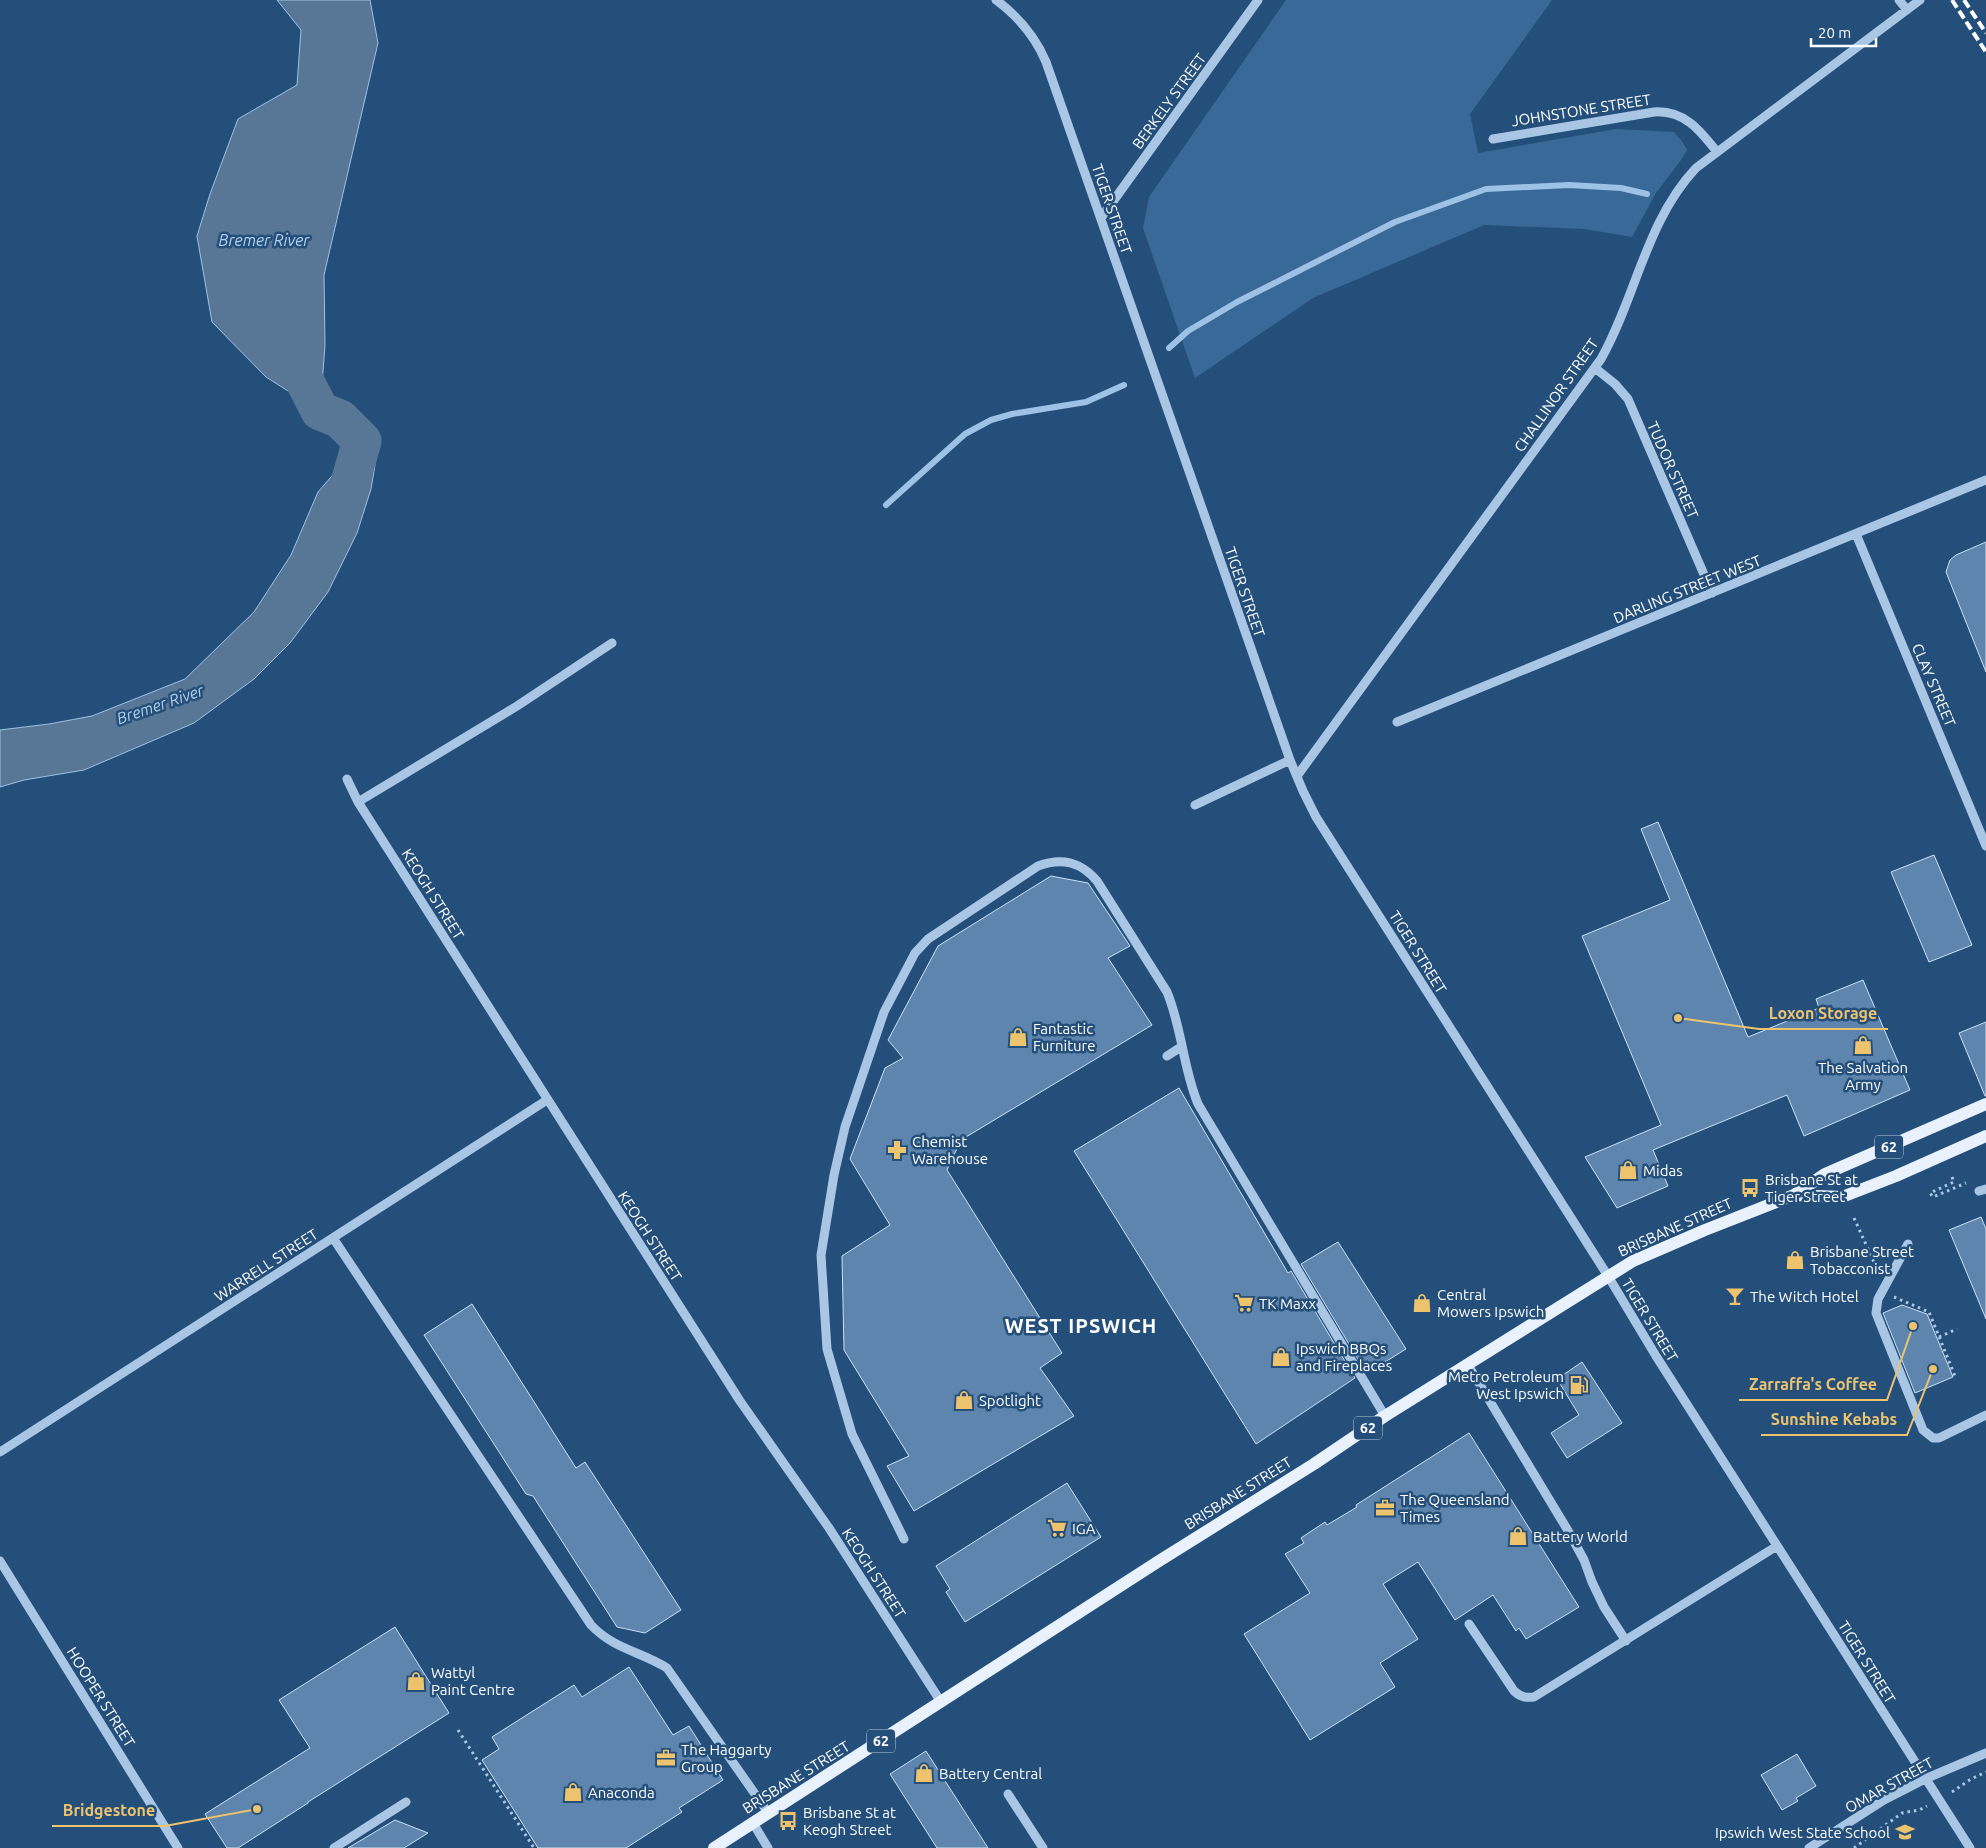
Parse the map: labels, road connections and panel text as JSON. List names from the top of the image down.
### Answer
{
  "streets": {
    "main road": ["62", "BRISBANE STREET"],
    "street": [
      "BERKELY STREET",
      "JOHNSTONE STREET",
      "TIGER STREET",
      "CHALLINOR STREET",
      "TUDOR STREET",
      "DARLING STREET WEST",
      "CLAY STREET",
      "KEOGH STREET",
      "WARRELL STREET",
      "HOOPER STREET",
      "OMAR STREET"
    ]
  },
  "crossings": [
    ["BERKELY STREET", "TIGER STREET"],
    ["JOHNSTONE STREET", "CHALLINOR STREET"],
    ["TIGER STREET", "CHALLINOR STREET"],
    ["TIGER STREET", "BRISBANE STREET"],
    ["TIGER STREET", "OMAR STREET"],
    ["CHALLINOR STREET", "TUDOR STREET"],
    ["TUDOR STREET", "DARLING STREET WEST"],
    ["DARLING STREET WEST", "CLAY STREET"],
    ["KEOGH STREET", "BRISBANE STREET"],
    ["KEOGH STREET", "WARRELL STREET"]
  ],
  "districts": ["WEST IPSWICH"],
  "water": ["Bremer River"],
  "places": {
    "other": [
      "Loxon Storage",
      "Zarraffa's Coffee",
      "Sunshine Kebabs",
      "Bridgestone"
    ],
    "shop": [
      "Fantastic Furniture",
      "The Salvation Army",
      "Midas",
      "Brisbane Street Tobacconist",
      "Central Mowers Ipswich",
      "Ipswich BBQs and Fireplaces",
      "Spotlight",
      "Battery World",
      "Wattyl Paint Centre",
      "Battery Central",
      "Anaconda"
    ],
    "pharmacy": ["Chemist Warehouse"],
    "bus stop": ["Brisbane St at Tiger Street", "Brisbane St at Keogh Street"],
    "bar": ["The Witch Hotel"],
    "supermarket": ["TK Maxx", "IGA"],
    "fuel station": ["Metro Petroleum West Ipswich"],
    "office": ["The Queensland Times", "The Haggarty Group"],
    "school or university": ["Ipswich West State School"]
  },
  "scale_bar": "20 m"
}
